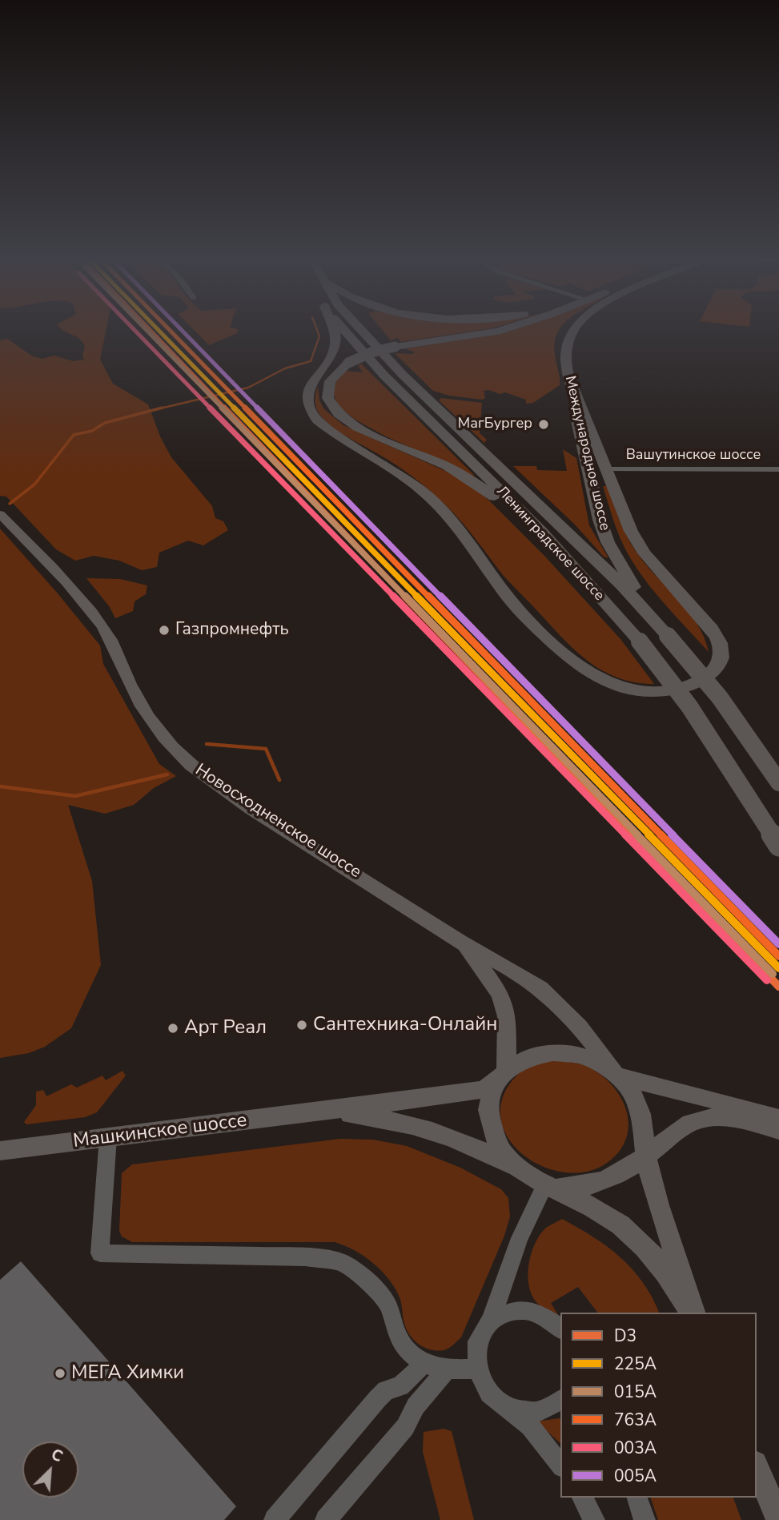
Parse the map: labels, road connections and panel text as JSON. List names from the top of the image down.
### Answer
{
  "streets": {
    "highway": ["Международное шоссе", "Ленинградское шоссе"],
    "main road": ["Новосходненское шоссе", "Машкинское шоссе"],
    "street": ["Вашутинское шоссе"]
  },
  "crossings": [
    ["Международное шоссе", "Ленинградское шоссе"],
    ["Новосходненское шоссе", "Машкинское шоссе"]
  ],
  "places": [
    "МагБургер",
    "Газпромнефть",
    "Сантехника-Онлайн",
    "Арт Реал",
    "МЕГА Химки"
  ],
  "lines": [
    "transit line D3",
    "transit line 225А",
    "transit line 015А",
    "transit line 763А",
    "transit line 003А",
    "transit line 005А"
  ],
  "legend": [
    "D3",
    "225А",
    "015А",
    "763А",
    "003А",
    "005А"
  ],
  "north": "top right"
}
